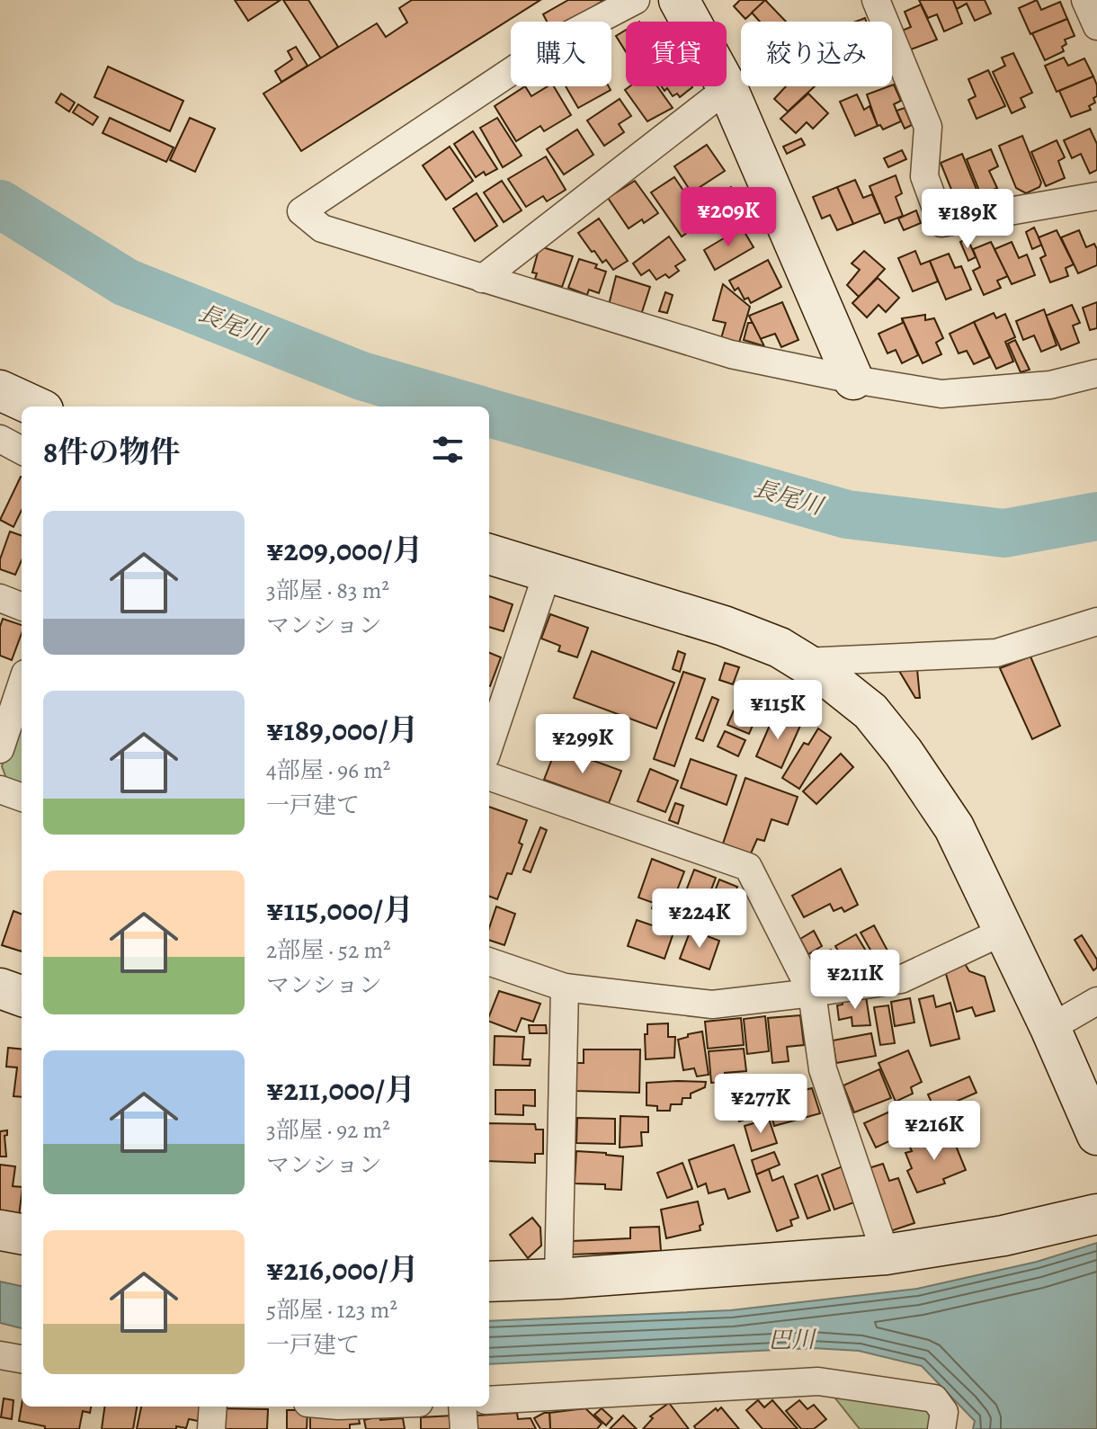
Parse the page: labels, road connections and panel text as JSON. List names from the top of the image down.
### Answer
{
  "water": ["長尾川", "巴川"],
  "page": {
    "chip": ["購入", "賃貸", "絞り込み"],
    "price": [
      "¥209K",
      "¥189K",
      "¥115K",
      "¥299K",
      "¥224K",
      "¥211K",
      "¥277K",
      "¥216K"
    ],
    "heading": "8件の物件",
    "list": [
      {
        "name": "¥209,000/月",
        "note": "3部屋 · 83 m² · マンション"
      },
      {
        "name": "¥189,000/月",
        "note": "4部屋 · 96 m² · 一戸建て"
      },
      {
        "name": "¥115,000/月",
        "note": "2部屋 · 52 m² · マンション"
      },
      {
        "name": "¥211,000/月",
        "note": "3部屋 · 92 m² · マンション"
      },
      {
        "name": "¥216,000/月",
        "note": "5部屋 · 123 m² · 一戸建て"
      }
    ]
  }
}
